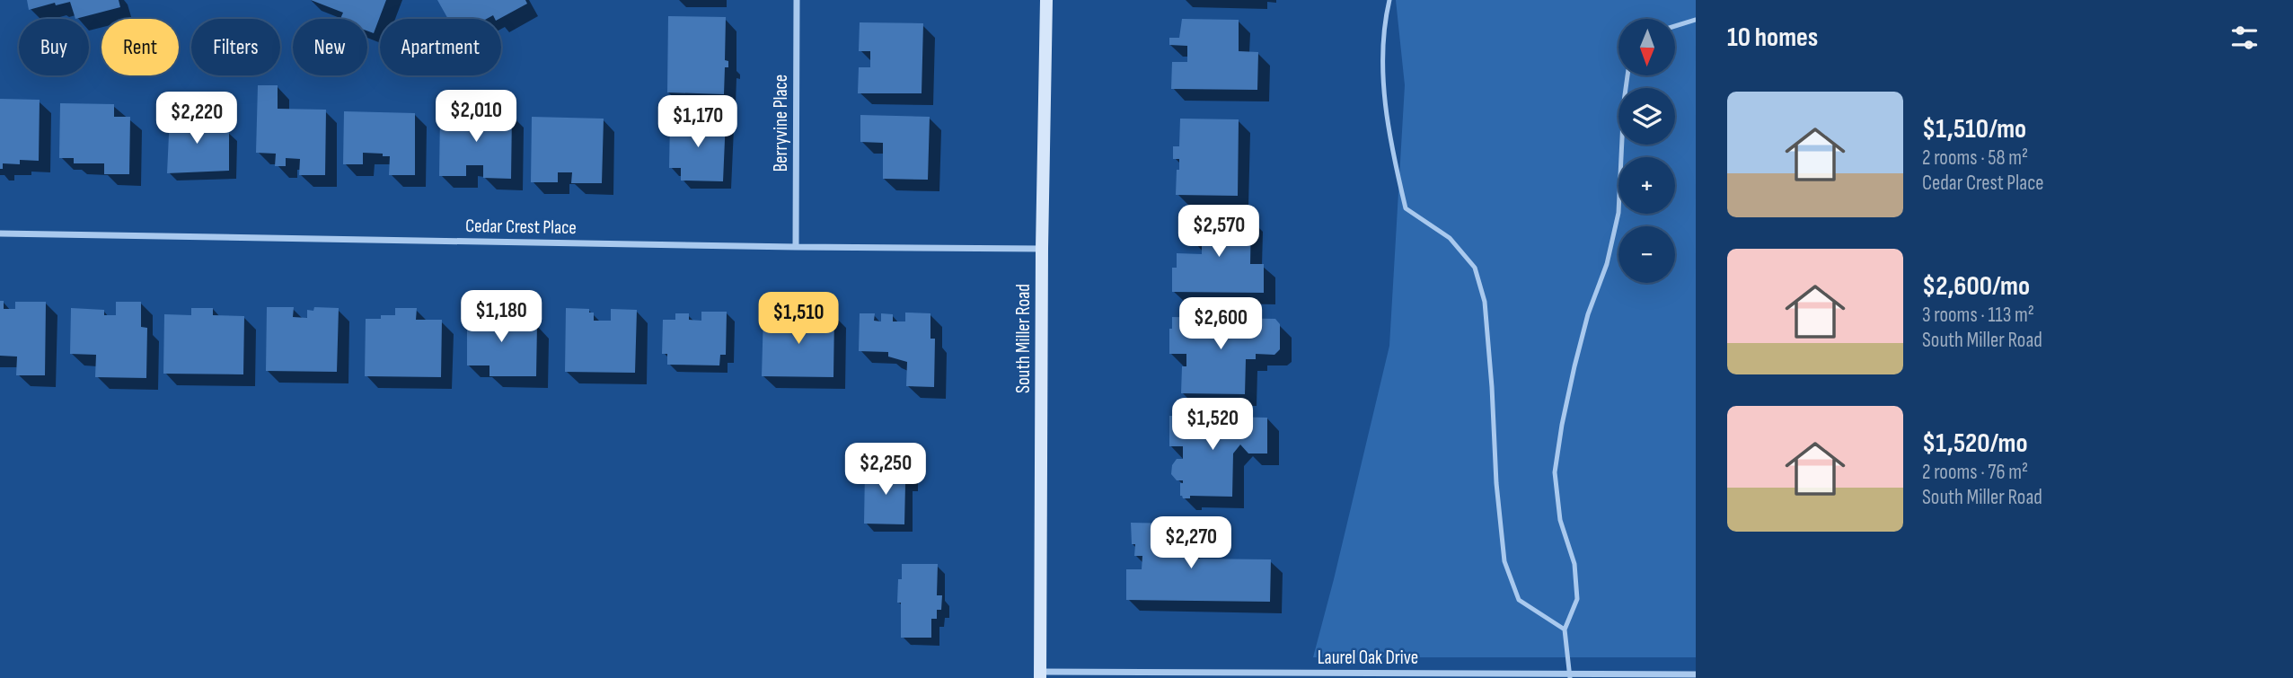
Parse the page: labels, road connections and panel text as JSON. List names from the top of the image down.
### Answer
{
  "streets": {
    "street": [
      "Berryvine Place",
      "Cedar Crest Place",
      "South Miller Road",
      "Laurel Oak Drive"
    ]
  },
  "crossings": [
    ["Berryvine Place", "Cedar Crest Place"],
    ["Cedar Crest Place", "South Miller Road"],
    ["South Miller Road", "Laurel Oak Drive"]
  ],
  "north": "bottom",
  "page": {
    "heading": "10 homes",
    "map_buttons": ["+", "−"],
    "chip": [
      "Buy",
      "Rent",
      "Filters",
      "New",
      "Apartment"
    ],
    "list": [
      {
        "name": "$1,510/mo",
        "note": "2 rooms · 58 m² · Cedar Crest Place"
      },
      {
        "name": "$2,600/mo",
        "note": "3 rooms · 113 m² · South Miller Road"
      },
      {
        "name": "$1,520/mo",
        "note": "2 rooms · 76 m² · South Miller Road"
      }
    ],
    "price": [
      "$2,010",
      "$2,220",
      "$1,170",
      "$2,570",
      "$1,180",
      "$1,510",
      "$2,600",
      "$1,520",
      "$2,250",
      "$2,270"
    ]
  }
}
